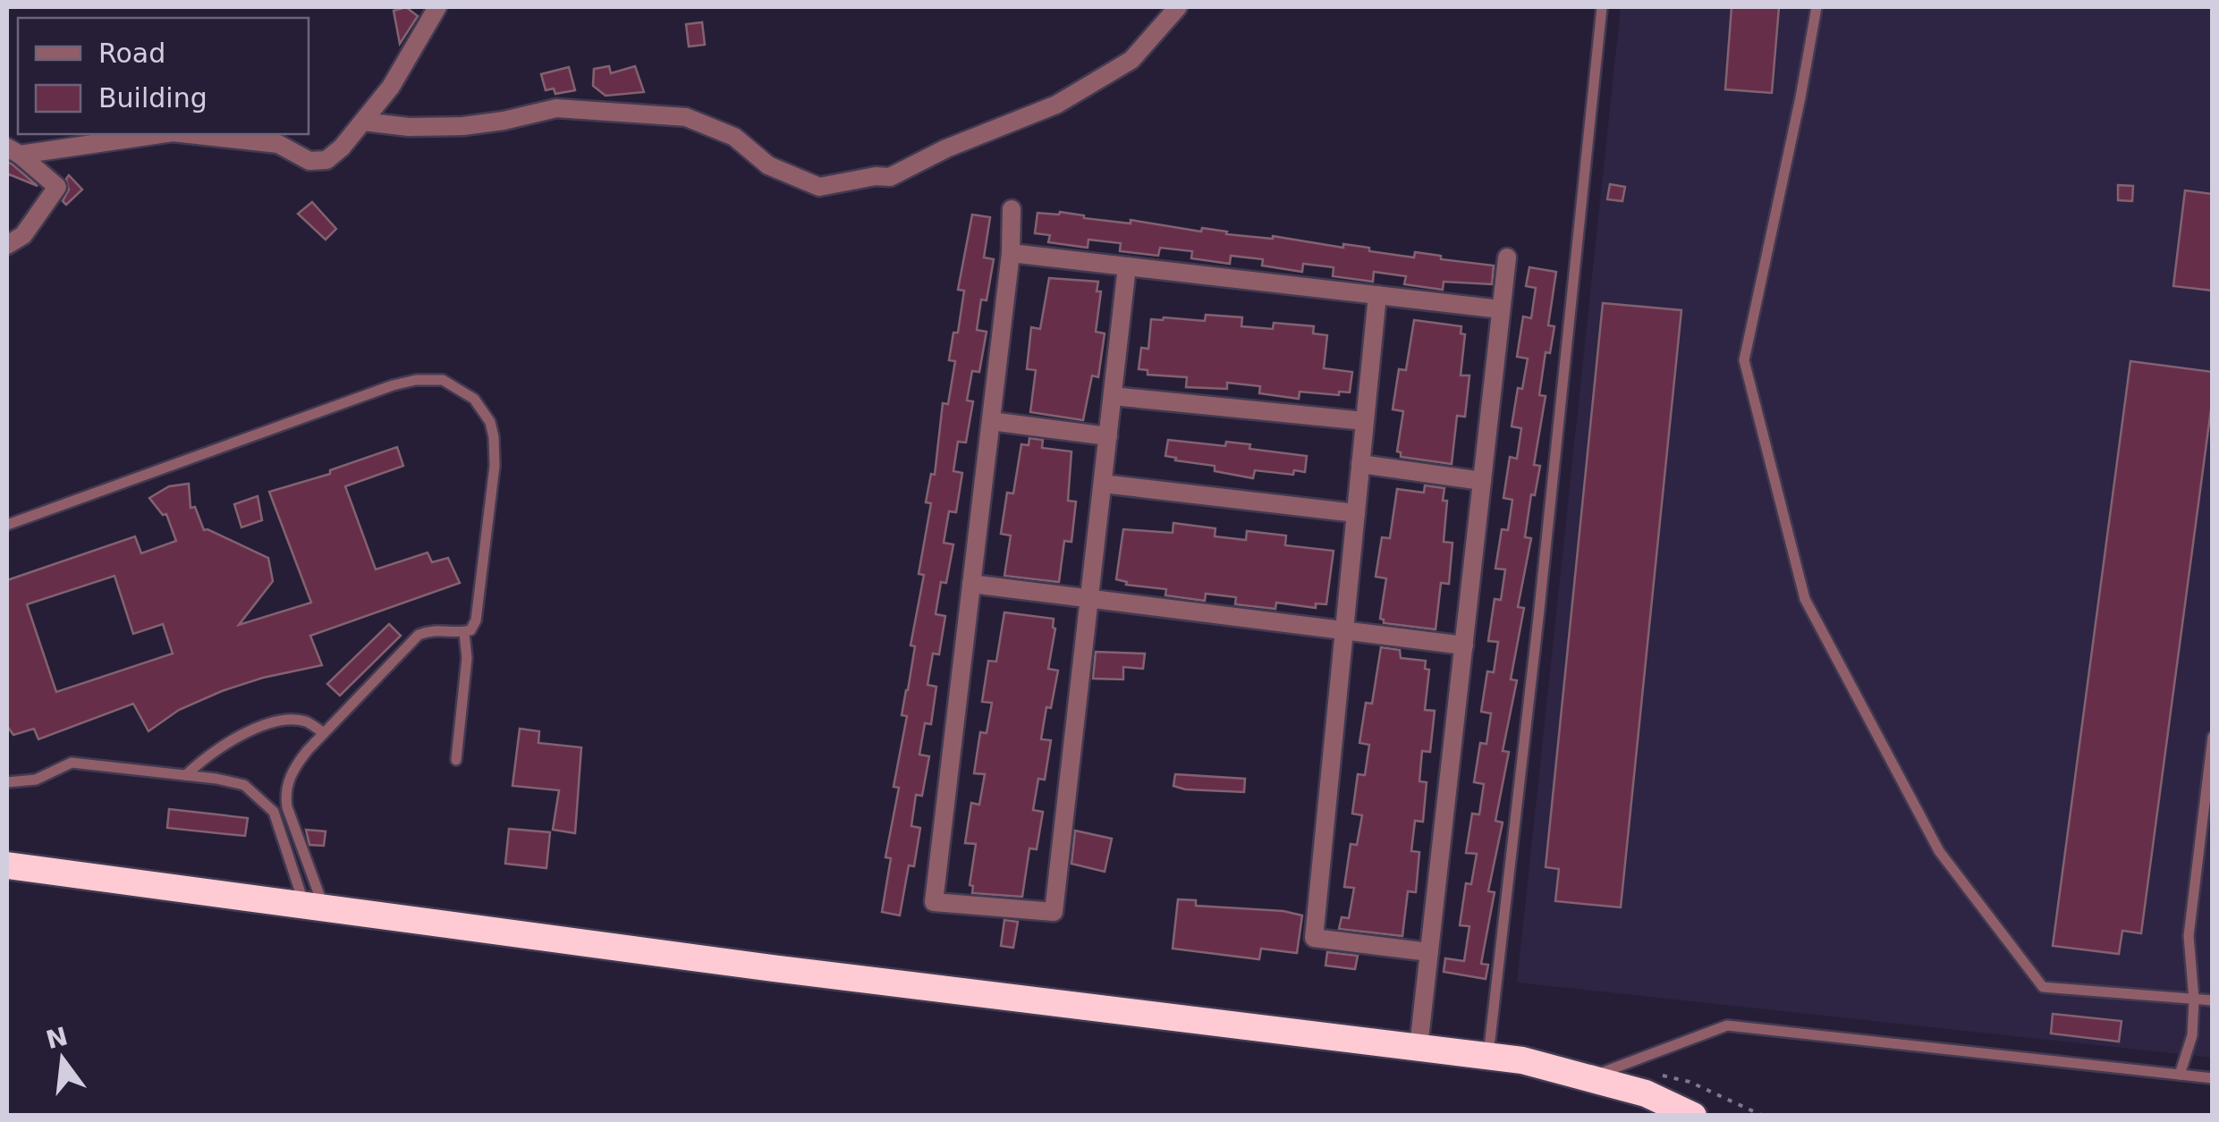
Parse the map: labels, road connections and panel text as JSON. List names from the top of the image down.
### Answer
{
  "legend": ["Road", "Building"],
  "north": "top"
}
